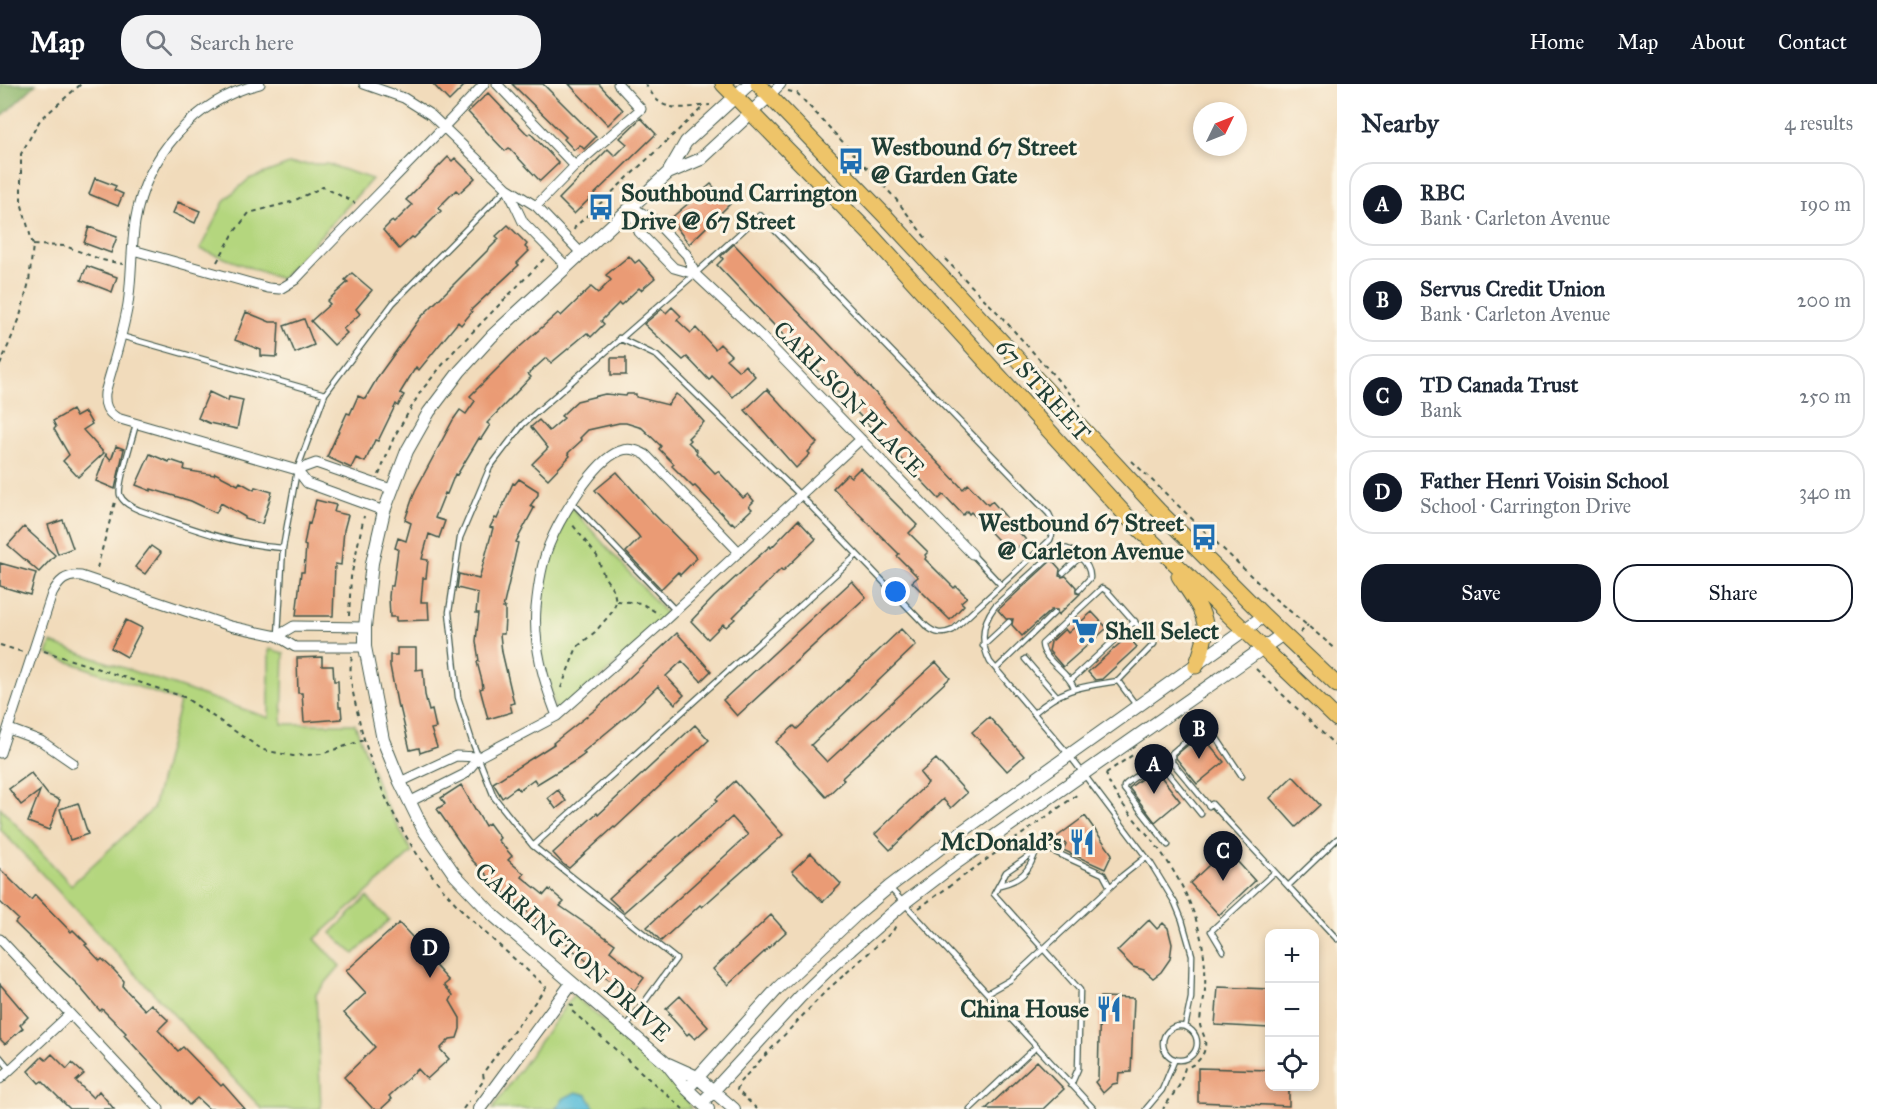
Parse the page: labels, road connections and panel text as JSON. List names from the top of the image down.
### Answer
{
  "streets": {
    "main road": ["67 STREET"],
    "street": ["CARLSON PLACE", "CARRINGTON DRIVE"]
  },
  "crossings": [
    ["67 STREET", "CARRINGTON DRIVE"],
    ["CARLSON PLACE", "CARRINGTON DRIVE"]
  ],
  "places": {
    "bus stop": ["Westbound 67 Street @ Garden Gate", "Southbound Carrington Drive @ 67 Street", "Westbound 67 Street @ Carleton Avenue"],
    "supermarket": ["Shell Select"],
    "restaurant": ["McDonald's", "China House"]
  },
  "north": "top right",
  "page": {
    "header": "Map",
    "search": "Search here",
    "nav": [
      "Home",
      "Map",
      "About",
      "Contact"
    ],
    "heading": ["Nearby", "4 results"],
    "list": [
      {
        "mark": "A",
        "name": "RBC",
        "note": "Bank · Carleton Avenue",
        "value": "190 m"
      },
      {
        "mark": "B",
        "name": "Servus Credit Union",
        "note": "Bank · Carleton Avenue",
        "value": "200 m"
      },
      {
        "mark": "C",
        "name": "TD Canada Trust",
        "note": "Bank",
        "value": "250 m"
      },
      {
        "mark": "D",
        "name": "Father Henri Voisin School",
        "note": "School · Carrington Drive",
        "value": "340 m"
      }
    ],
    "buttons": ["Save", "Share"],
    "pins": [
      "B",
      "A",
      "C",
      "D"
    ],
    "map_buttons": ["+", "−"]
  }
}
